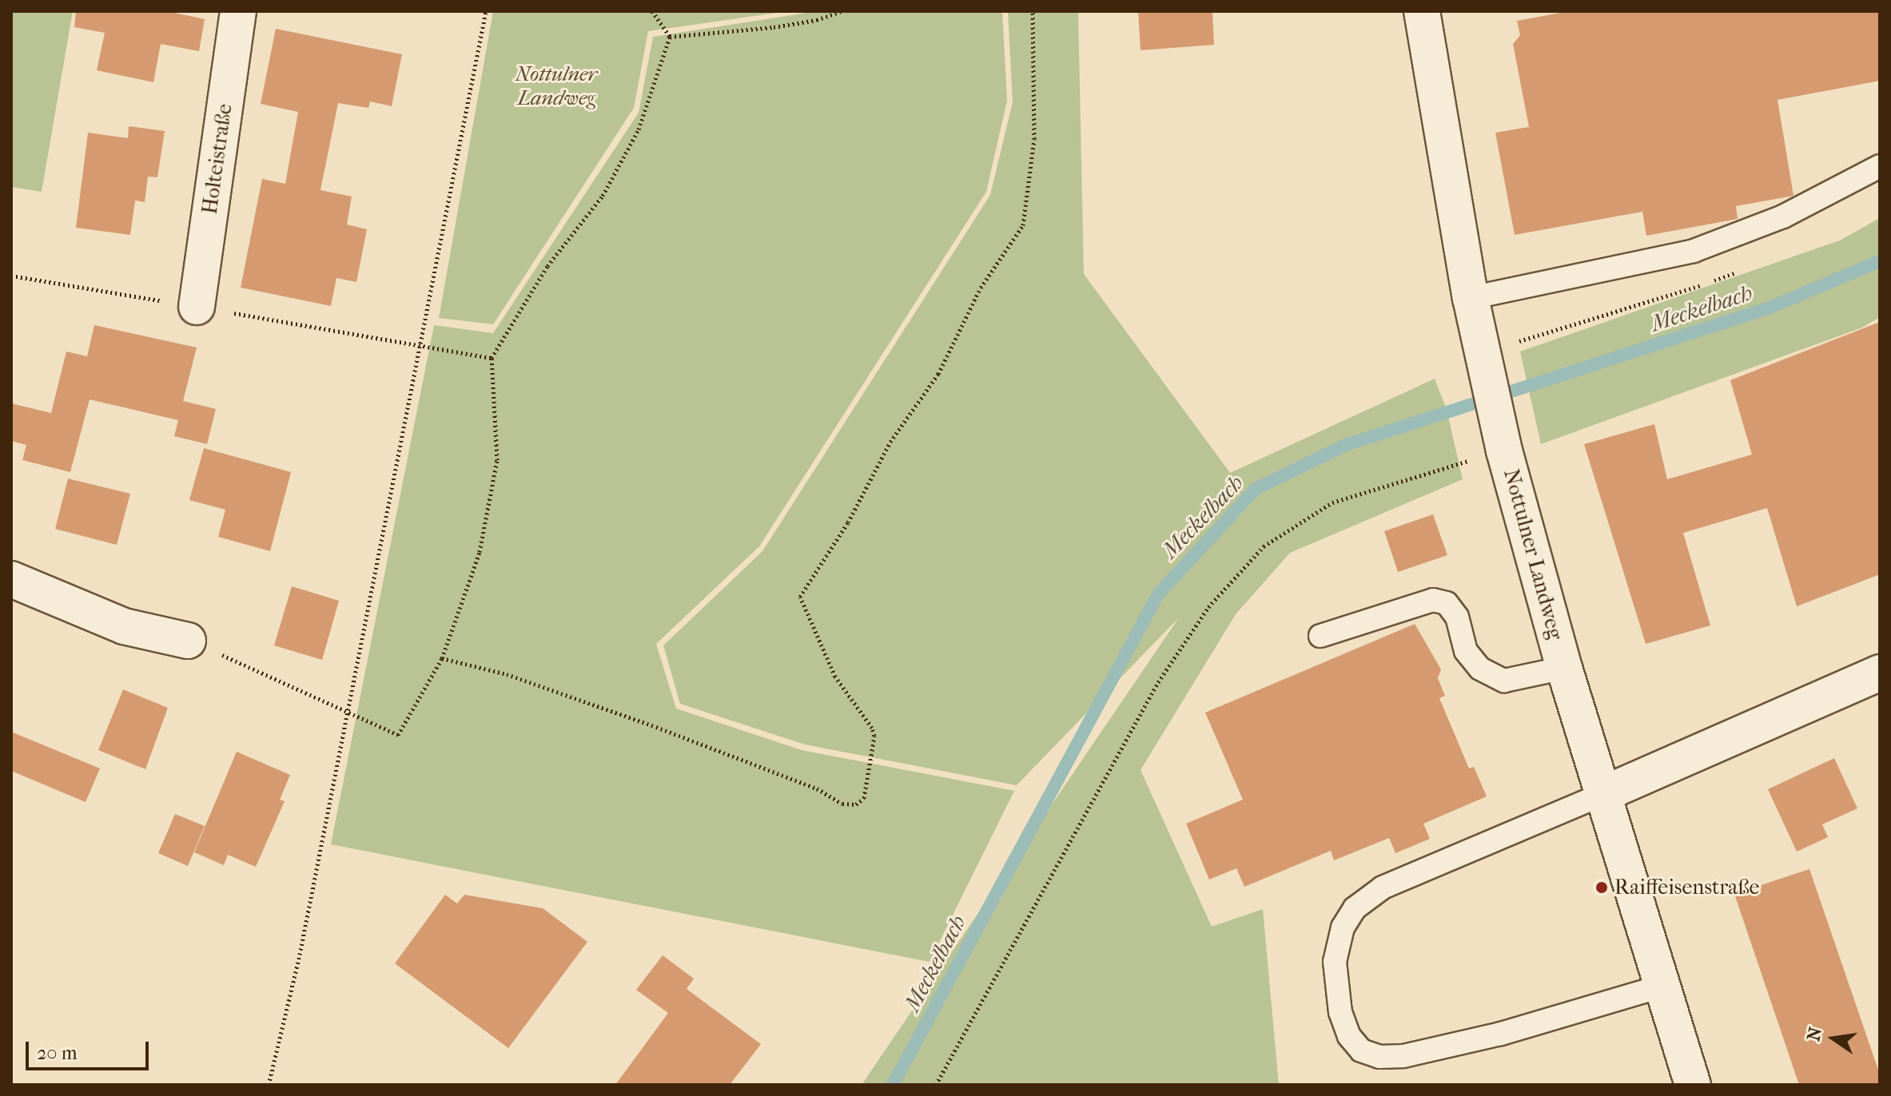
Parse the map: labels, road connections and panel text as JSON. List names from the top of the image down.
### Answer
{
  "streets": {
    "street": ["Holteistraße", "Nottulner Landweg"]
  },
  "water": ["Meckelbach"],
  "parks": ["Nottulner Landweg"],
  "places": ["Raiffeisenstraße"],
  "scale_bar": "20 m",
  "north": "left"
}
